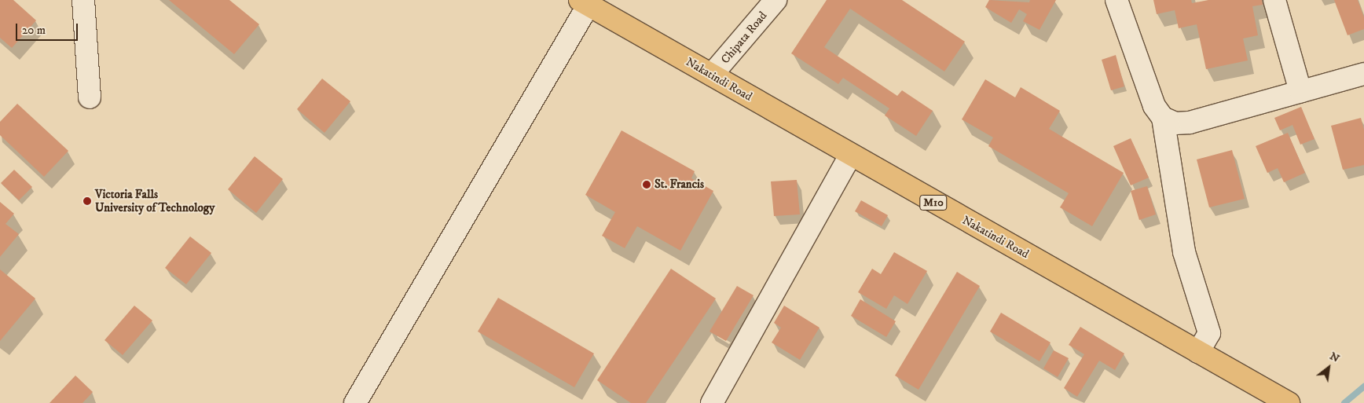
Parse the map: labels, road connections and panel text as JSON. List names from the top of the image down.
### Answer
{
  "streets": {
    "highway": ["Nakatindi Road", "M10"],
    "street": ["Chipata Road"]
  },
  "crossings": [
    ["Chipata Road", "Nakatindi Road"]
  ],
  "places": ["St. Francis", "Victoria Falls University of Technology"],
  "scale_bar": "20 m",
  "north": "top right"
}
